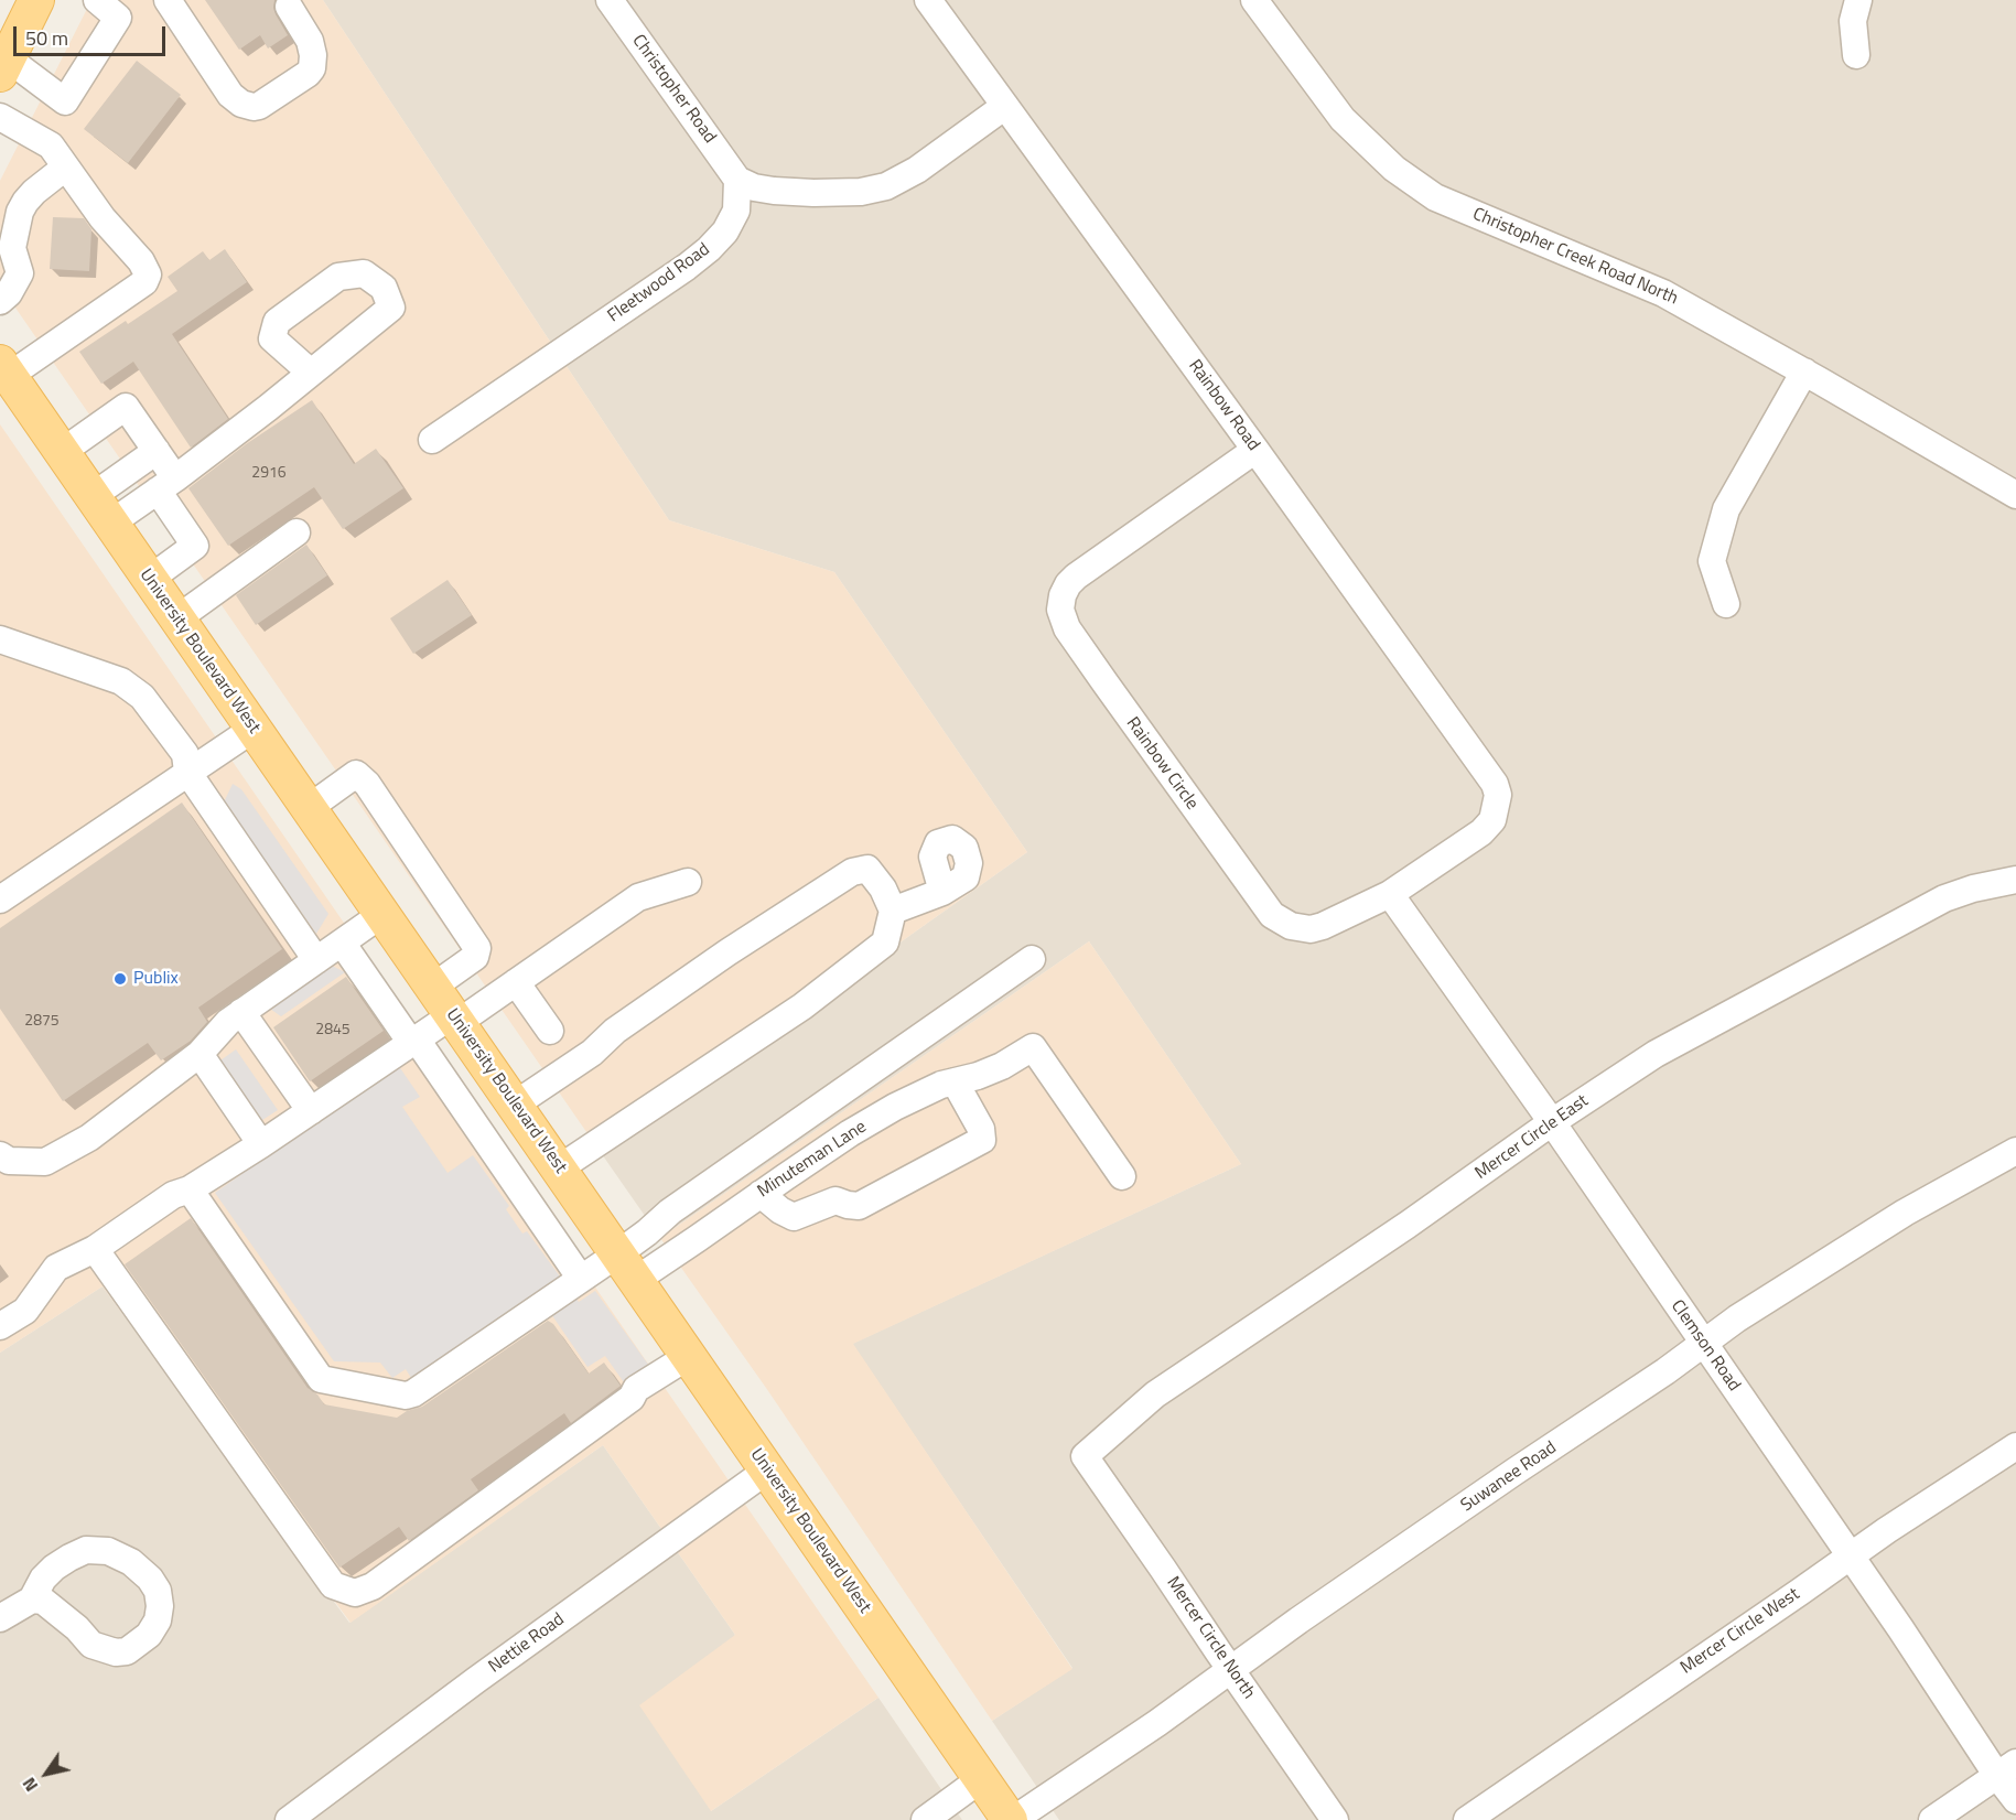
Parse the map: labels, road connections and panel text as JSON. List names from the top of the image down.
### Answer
{
  "streets": {
    "main road": ["University Boulevard West"],
    "street": [
      "Christopher Road",
      "Christopher Creek Road North",
      "Fleetwood Road",
      "Rainbow Road",
      "Rainbow Circle",
      "Mercer Circle East",
      "Minuteman Lane",
      "Clemson Road",
      "Suwanee Road",
      "Mercer Circle West",
      "Mercer Circle North",
      "Nettie Road"
    ]
  },
  "crossings": [
    ["Christopher Road", "Fleetwood Road"],
    ["Rainbow Road", "Rainbow Circle"],
    ["University Boulevard West", "Minuteman Lane"],
    ["University Boulevard West", "Suwanee Road"],
    ["University Boulevard West", "Nettie Road"],
    ["Rainbow Circle", "Clemson Road"],
    ["Mercer Circle East", "Clemson Road"],
    ["Mercer Circle East", "Mercer Circle North"],
    ["Clemson Road", "Suwanee Road"],
    ["Clemson Road", "Mercer Circle West"],
    ["Suwanee Road", "Mercer Circle North"]
  ],
  "places": ["Publix"],
  "house_numbers": ["2916", "2875", "2845"],
  "scale_bar": "50 m",
  "north": "bottom left"
}
